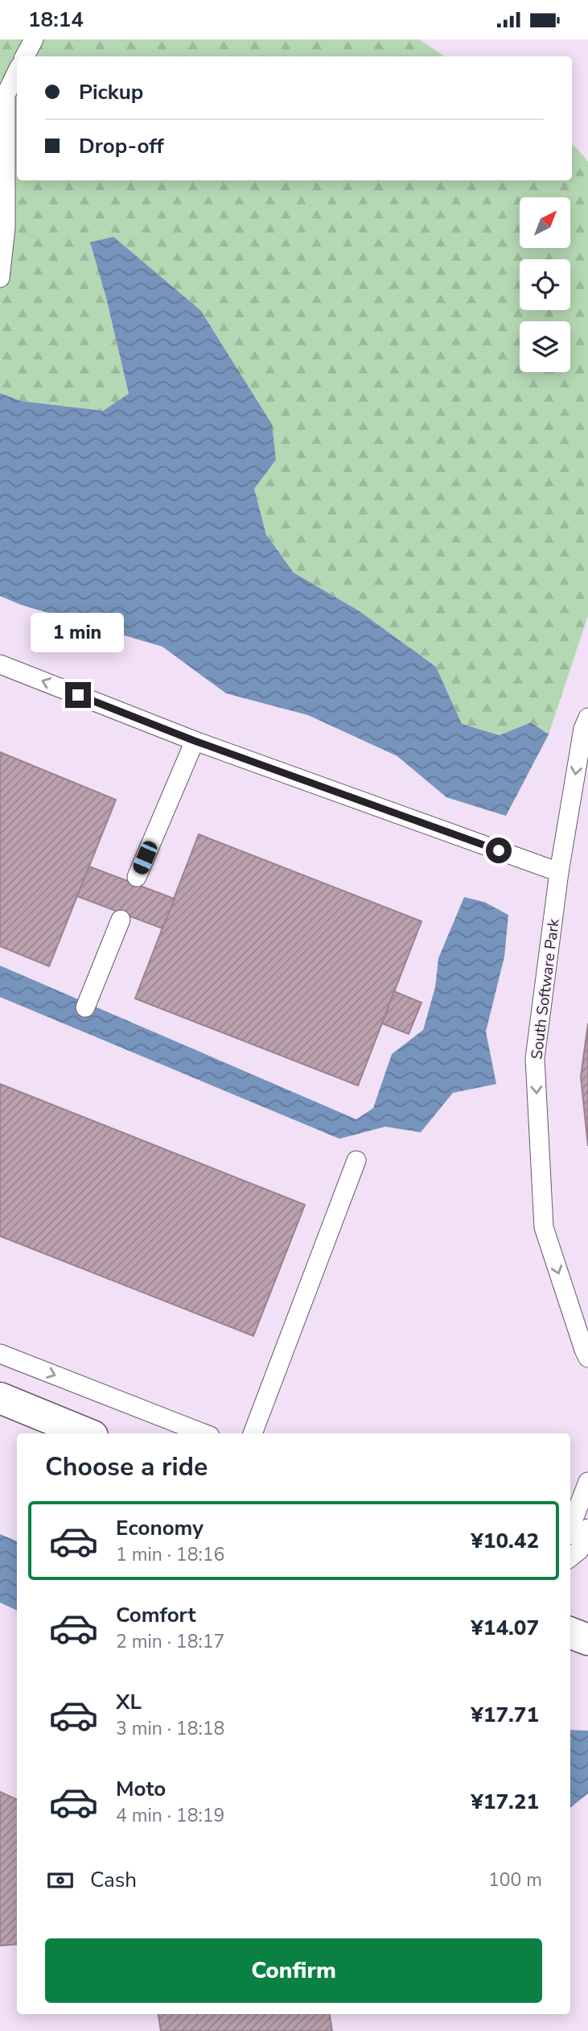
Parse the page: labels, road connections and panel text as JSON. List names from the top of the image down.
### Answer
{
  "streets": {
    "lane": ["South Software Park"]
  },
  "one_way": ["South Software Park"],
  "north": "top right",
  "page": {
    "status": "18:14",
    "banner": ["Pickup", "Drop-off"],
    "bubble": "1 min",
    "heading": "Choose a ride",
    "list": [
      {
        "name": "Economy",
        "note": "1 min · 18:16",
        "value": "¥10.42"
      },
      {
        "name": "Comfort",
        "note": "2 min · 18:17",
        "value": "¥14.07"
      },
      {
        "name": "XL",
        "note": "3 min · 18:18",
        "value": "¥17.71"
      },
      {
        "name": "Moto",
        "note": "4 min · 18:19",
        "value": "¥17.21"
      }
    ],
    "pay": ["Cash", "100 m"],
    "buttons": "Confirm"
  }
}
